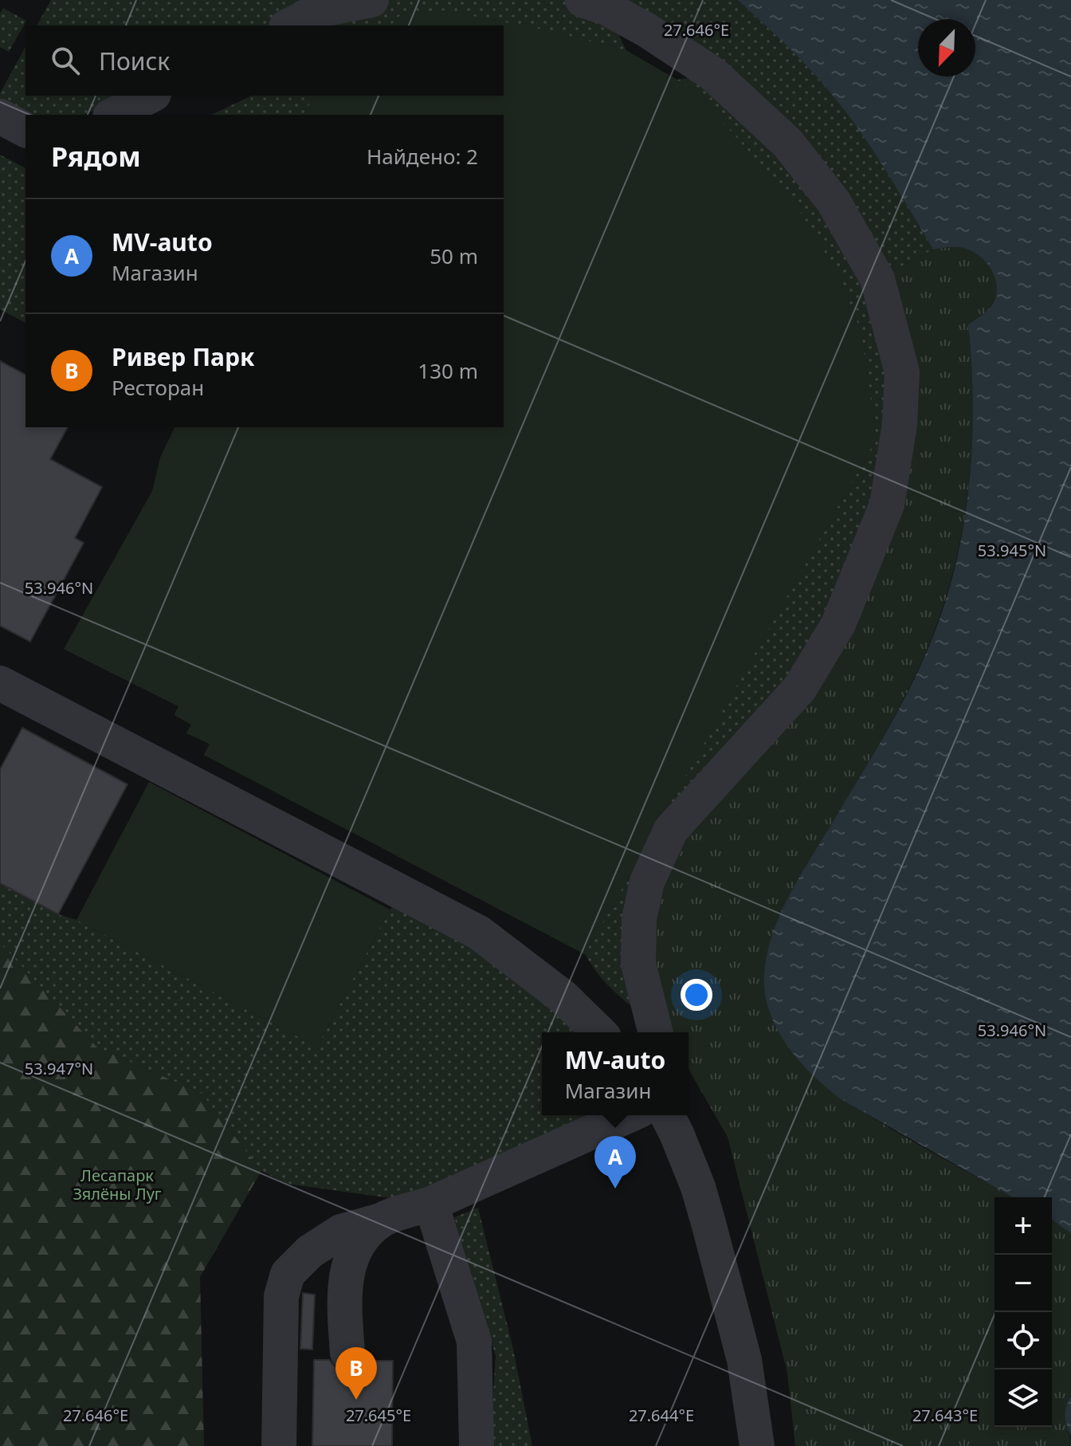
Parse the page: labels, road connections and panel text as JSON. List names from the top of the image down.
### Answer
{
  "parks": ["Лесапарк Зялёны Луг"],
  "north": "bottom left",
  "page": {
    "search": "Поиск",
    "heading": ["Рядом", "Найдено: 2"],
    "list": [
      {
        "mark": "A",
        "name": "MV-auto",
        "note": "Магазин",
        "value": "50 m"
      },
      {
        "mark": "B",
        "name": "Ривер Парк",
        "note": "Ресторан",
        "value": "130 m"
      }
    ],
    "popup": ["MV-auto", "Магазин"],
    "pins": ["A", "B"],
    "map_buttons": ["+", "−"]
  },
  "coordinates": [
    "27.646°E",
    "53.945°N",
    "53.946°N",
    "53.947°N",
    "27.645°E",
    "27.644°E",
    "27.643°E"
  ]
}
